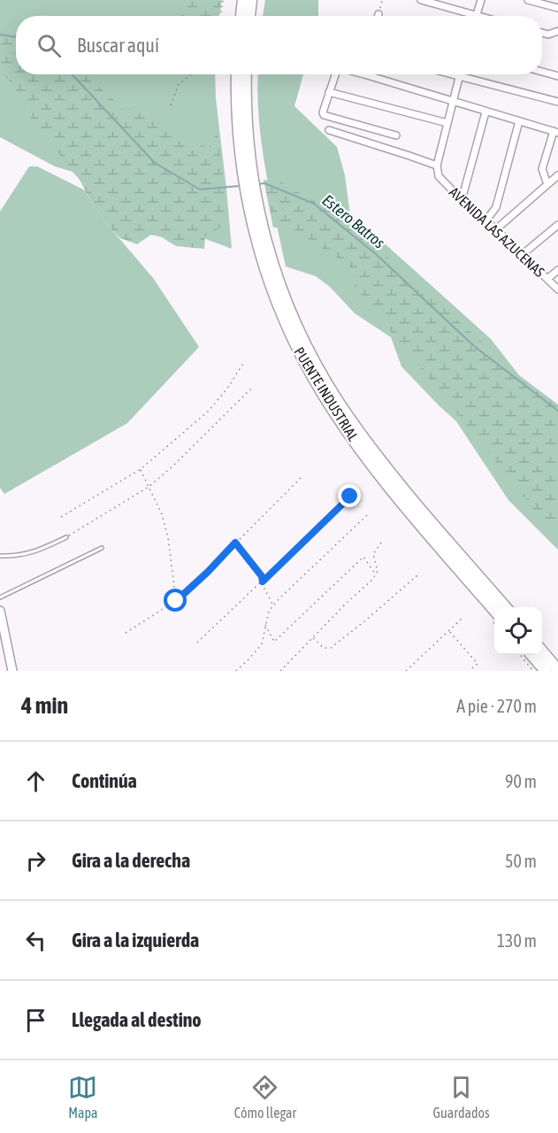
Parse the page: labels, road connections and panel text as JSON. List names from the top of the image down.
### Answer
{
  "streets": {
    "highway": ["PUENTE INDUSTRIAL"],
    "street": ["AVENIDA LAS AZUCENAS"]
  },
  "water": ["Estero Batros"],
  "page": {
    "search": "Buscar aquí",
    "heading": ["4 min", "A pie · 270 m"],
    "list": [
      ["Continúa", "90 m"],
      ["Gira a la derecha", "50 m"],
      ["Gira a la izquierda", "130 m"],
      "Llegada al destino"
    ],
    "nav": ["Mapa", "Cómo llegar", "Guardados"]
  }
}
